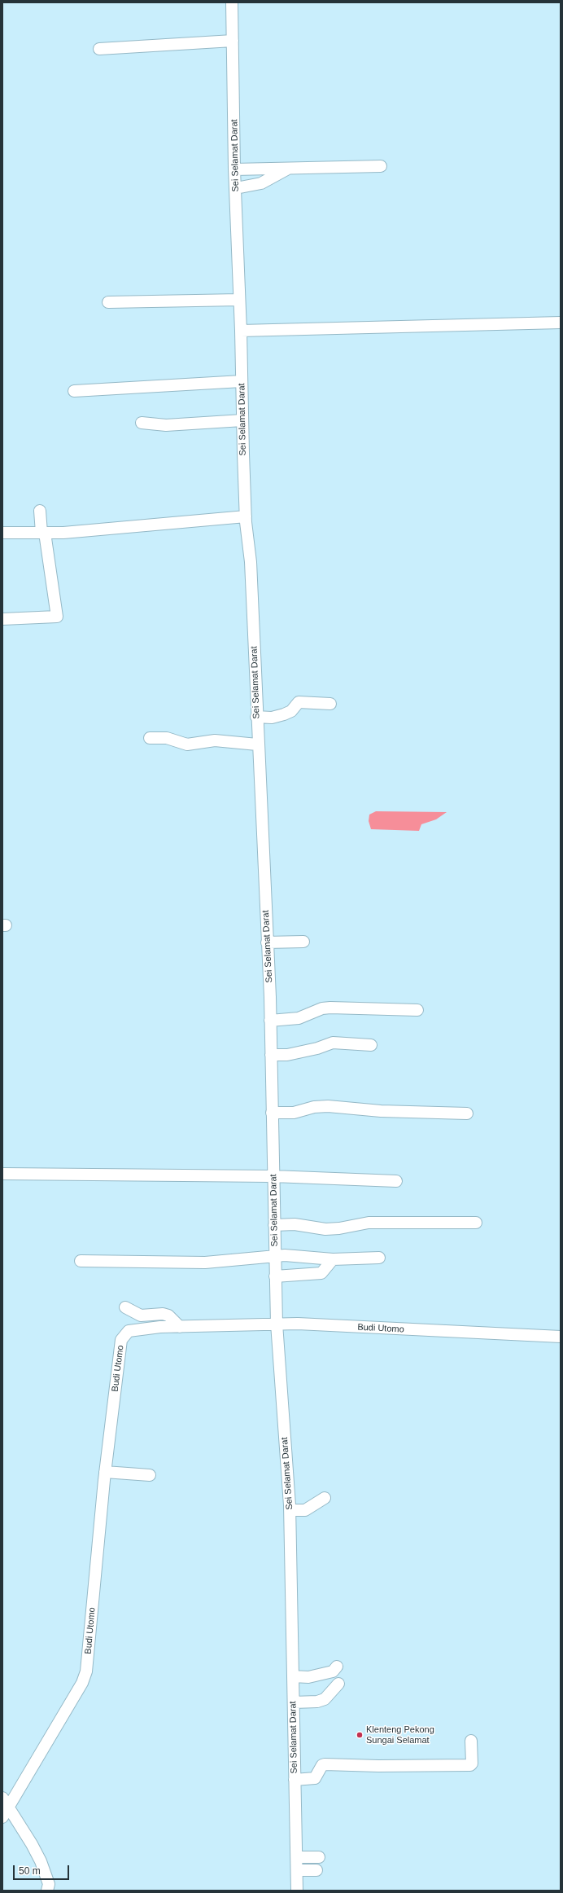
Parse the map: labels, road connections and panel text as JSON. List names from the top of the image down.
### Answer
{
  "streets": {
    "street": ["Sei Selamat Darat", "Budi Utomo"]
  },
  "crossings": [
    ["Sei Selamat Darat", "Budi Utomo"]
  ],
  "places": ["Klenteng Pekong Sungai Selamat"],
  "scale_bar": "50 m"
}
